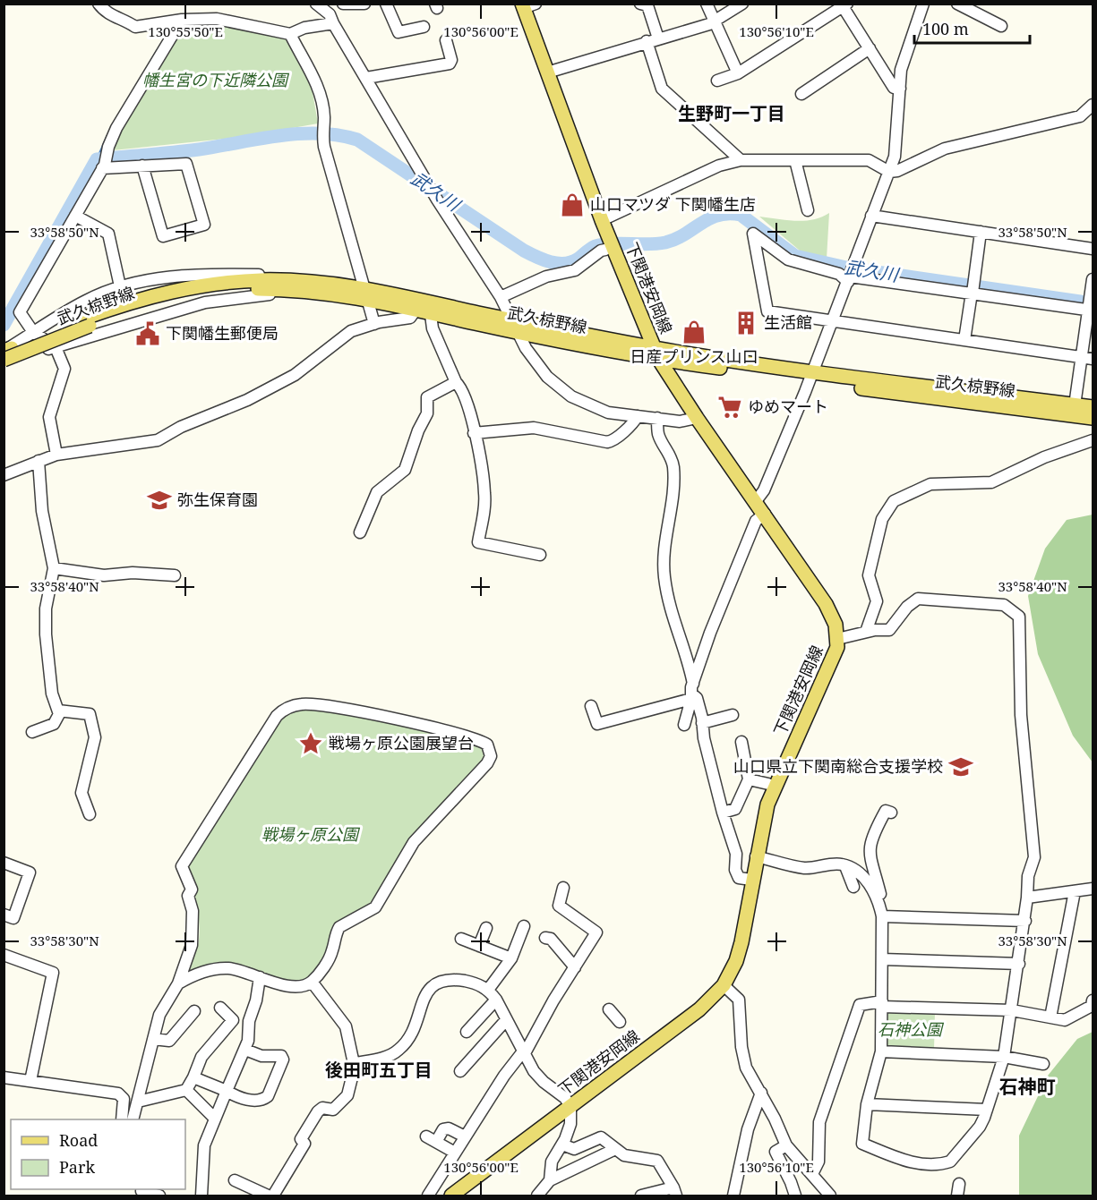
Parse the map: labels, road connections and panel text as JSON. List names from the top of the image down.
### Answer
{
  "streets": {
    "main road": ["下関港安岡線", "武久椋野線"]
  },
  "crossings": [
    ["下関港安岡線", "武久椋野線"]
  ],
  "districts": ["生野町一丁目", "後田町五丁目", "石神町"],
  "water": ["武久川"],
  "parks": ["幡生宮の下近隣公園", "戦場ヶ原公園", "石神公園"],
  "places": {
    "shop": ["山口マツダ 下関幡生店", "日産プリンス山口"],
    "building": ["生活館"],
    "public building": ["下関幡生郵便局"],
    "supermarket": ["ゆめマート"],
    "school or university": ["弥生保育園", "山口県立下関南総合支援学校"],
    "place": ["戦場ヶ原公園展望台"]
  },
  "legend": ["Road", "Park"],
  "scale_bar": "100 m",
  "coordinates": [
    "130°55'50\"E",
    "130°56'00\"E",
    "130°56'10\"E",
    "33°58'50\"N",
    "33°58'40\"N",
    "33°58'30\"N"
  ]
}
